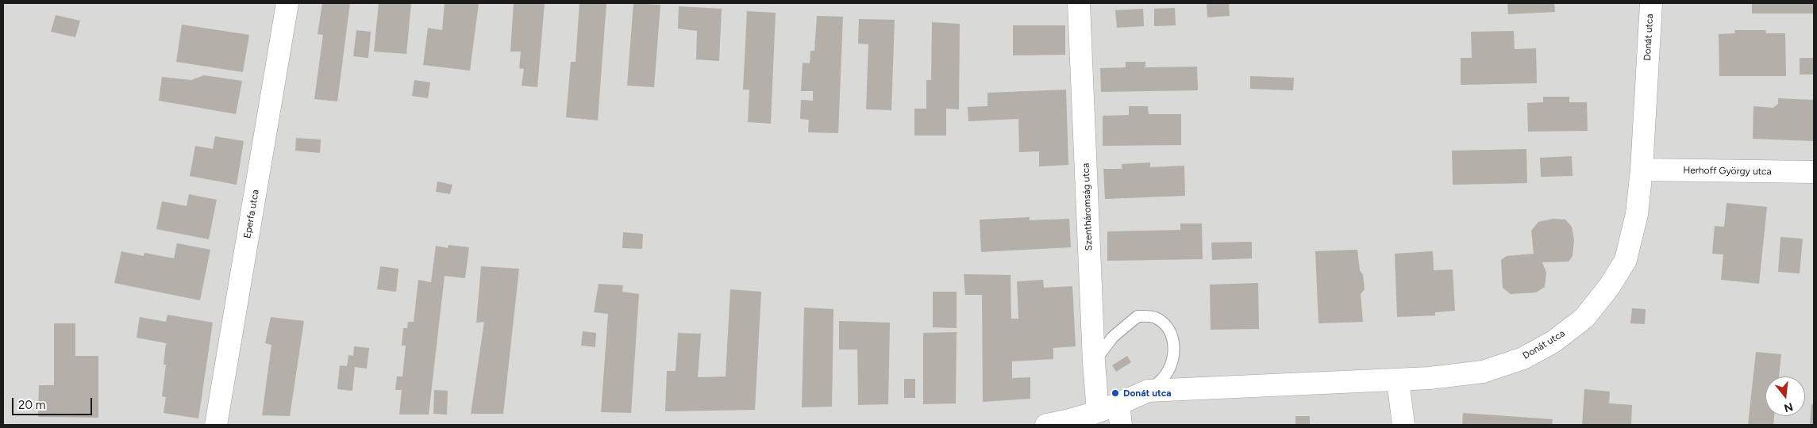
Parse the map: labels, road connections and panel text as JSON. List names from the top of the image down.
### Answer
{
  "streets": {
    "street": [
      "Donát utca",
      "Herhoff György utca",
      "Szentháromság utca",
      "Eperfa utca"
    ]
  },
  "crossings": [
    ["Donát utca", "Herhoff György utca"]
  ],
  "places": ["Donát utca"],
  "scale_bar": "20 m",
  "north": "bottom"
}
